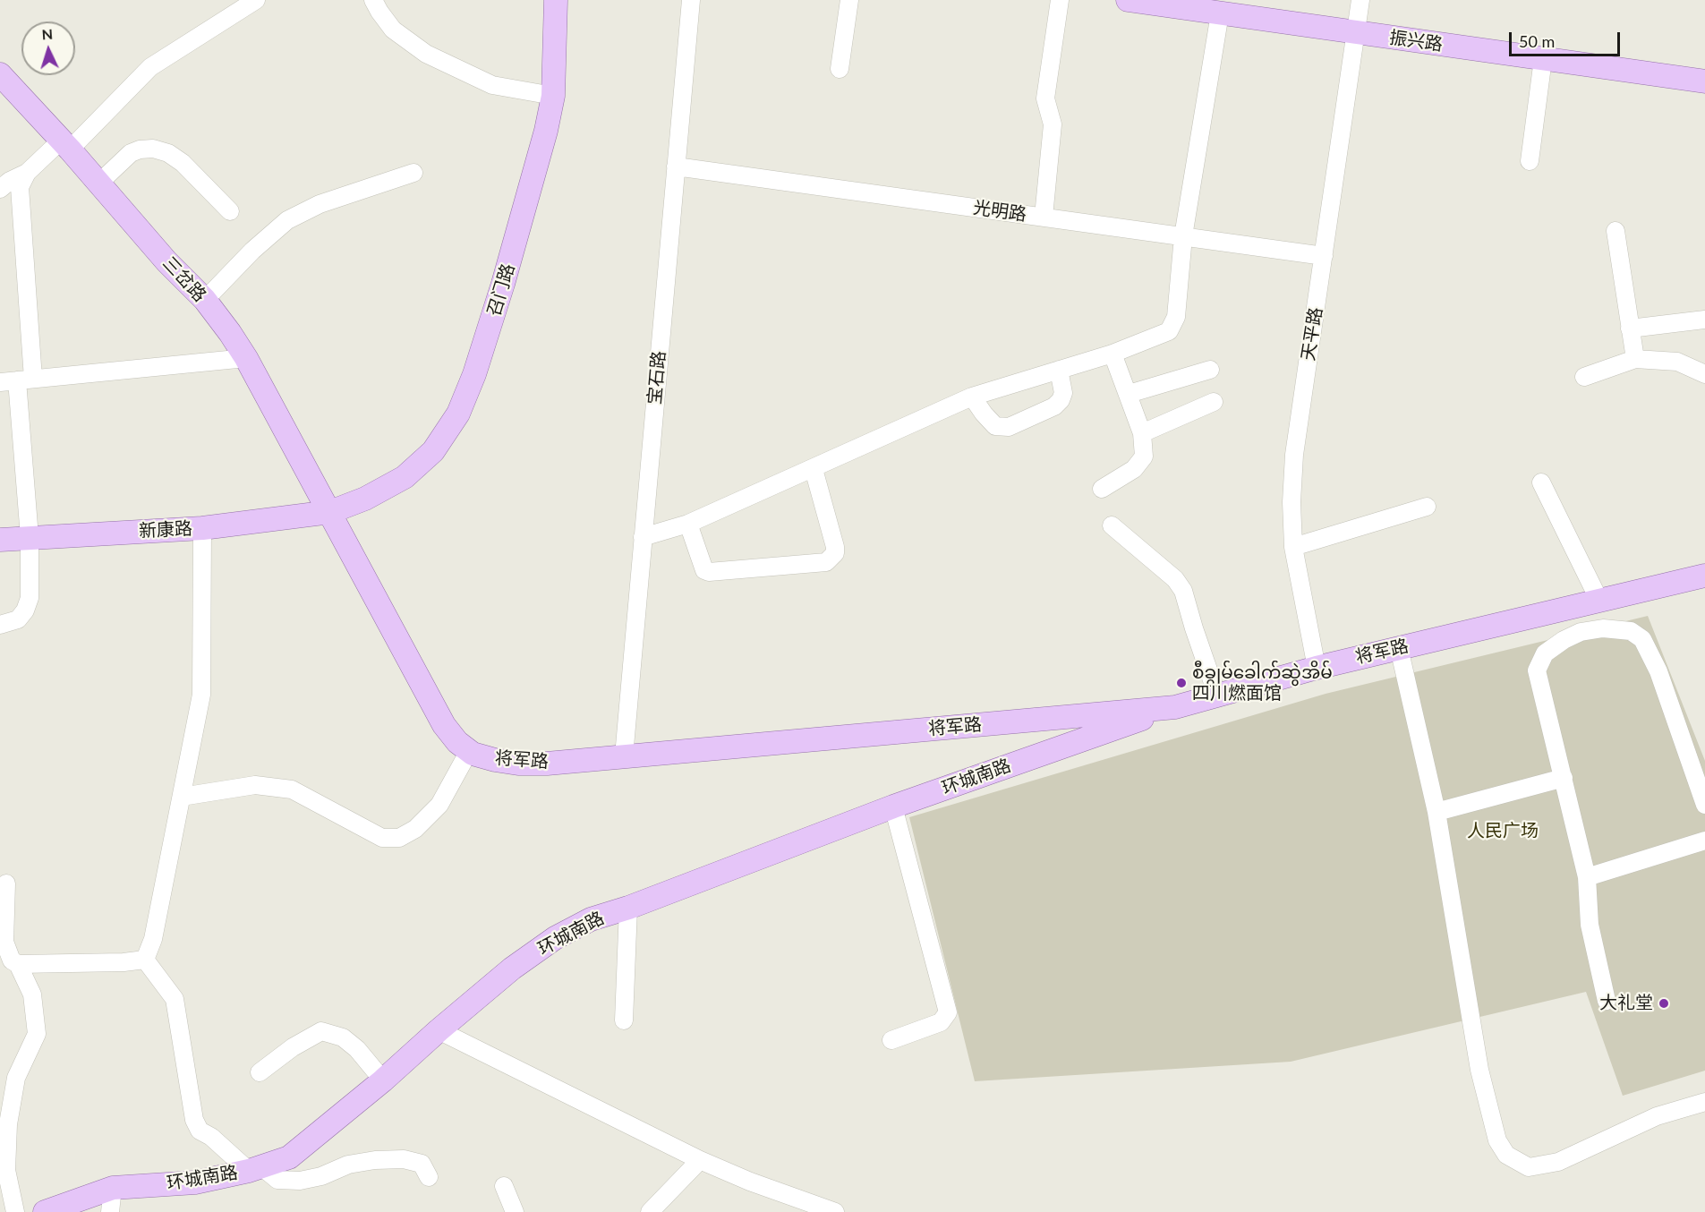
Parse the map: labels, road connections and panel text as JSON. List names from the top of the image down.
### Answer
{
  "streets": {
    "main road": [
      "振兴路",
      "三岔路",
      "召门路",
      "新康路",
      "将军路",
      "环城南路"
    ],
    "street": ["光明路", "天平路", "宝石路"]
  },
  "crossings": [
    ["振兴路", "天平路"],
    ["光明路", "天平路"],
    ["光明路", "宝石路"],
    ["三岔路", "召门路"],
    ["三岔路", "新康路"],
    ["三岔路", "将军路"],
    ["召门路", "新康路"],
    ["召门路", "将军路"],
    ["天平路", "将军路"],
    ["宝石路", "将军路"],
    ["新康路", "将军路"],
    ["将军路", "环城南路"]
  ],
  "parks": ["人民广场"],
  "places": ["စီချွမ်ခေါက်ဆွဲအိမ် 四川燃面馆", "大礼堂"],
  "scale_bar": "50 m",
  "north": "top"
}
